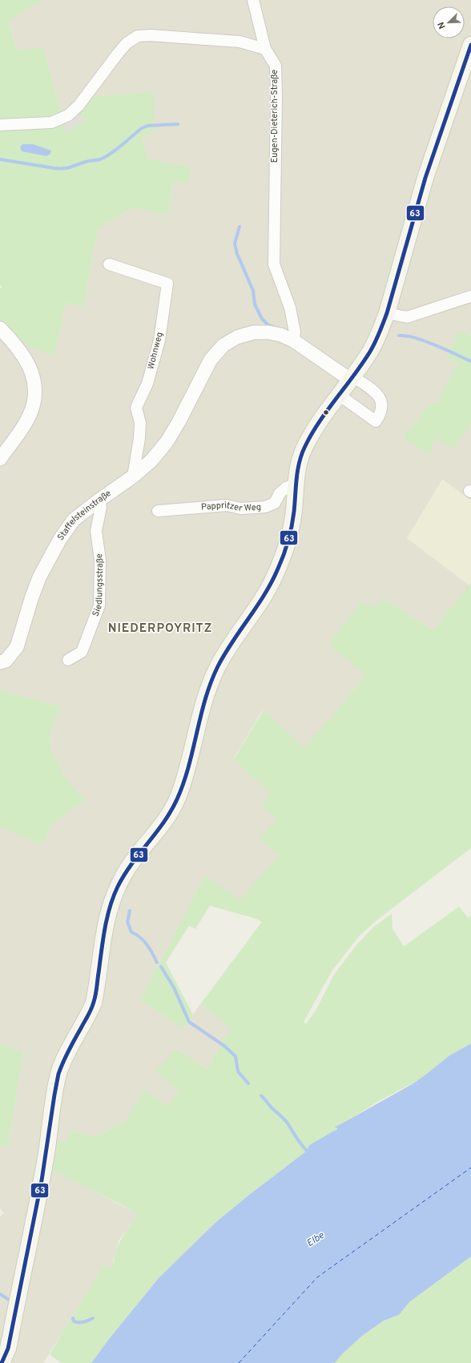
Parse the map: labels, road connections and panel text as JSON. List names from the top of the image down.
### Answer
{
  "streets": {
    "street": [
      "Eugen-Dieterich-Straße",
      "Wohnweg",
      "Pappritzer Weg",
      "Staffelsteinstraße",
      "Siedlungsstraße"
    ]
  },
  "crossings": [
    ["Eugen-Dieterich-Straße", "Staffelsteinstraße"],
    ["Wohnweg", "Staffelsteinstraße"],
    ["Staffelsteinstraße", "Siedlungsstraße"]
  ],
  "districts": ["NIEDERPOYRITZ"],
  "water": ["Elbe"],
  "lines": ["transit line 63"],
  "north": "bottom left"
}
